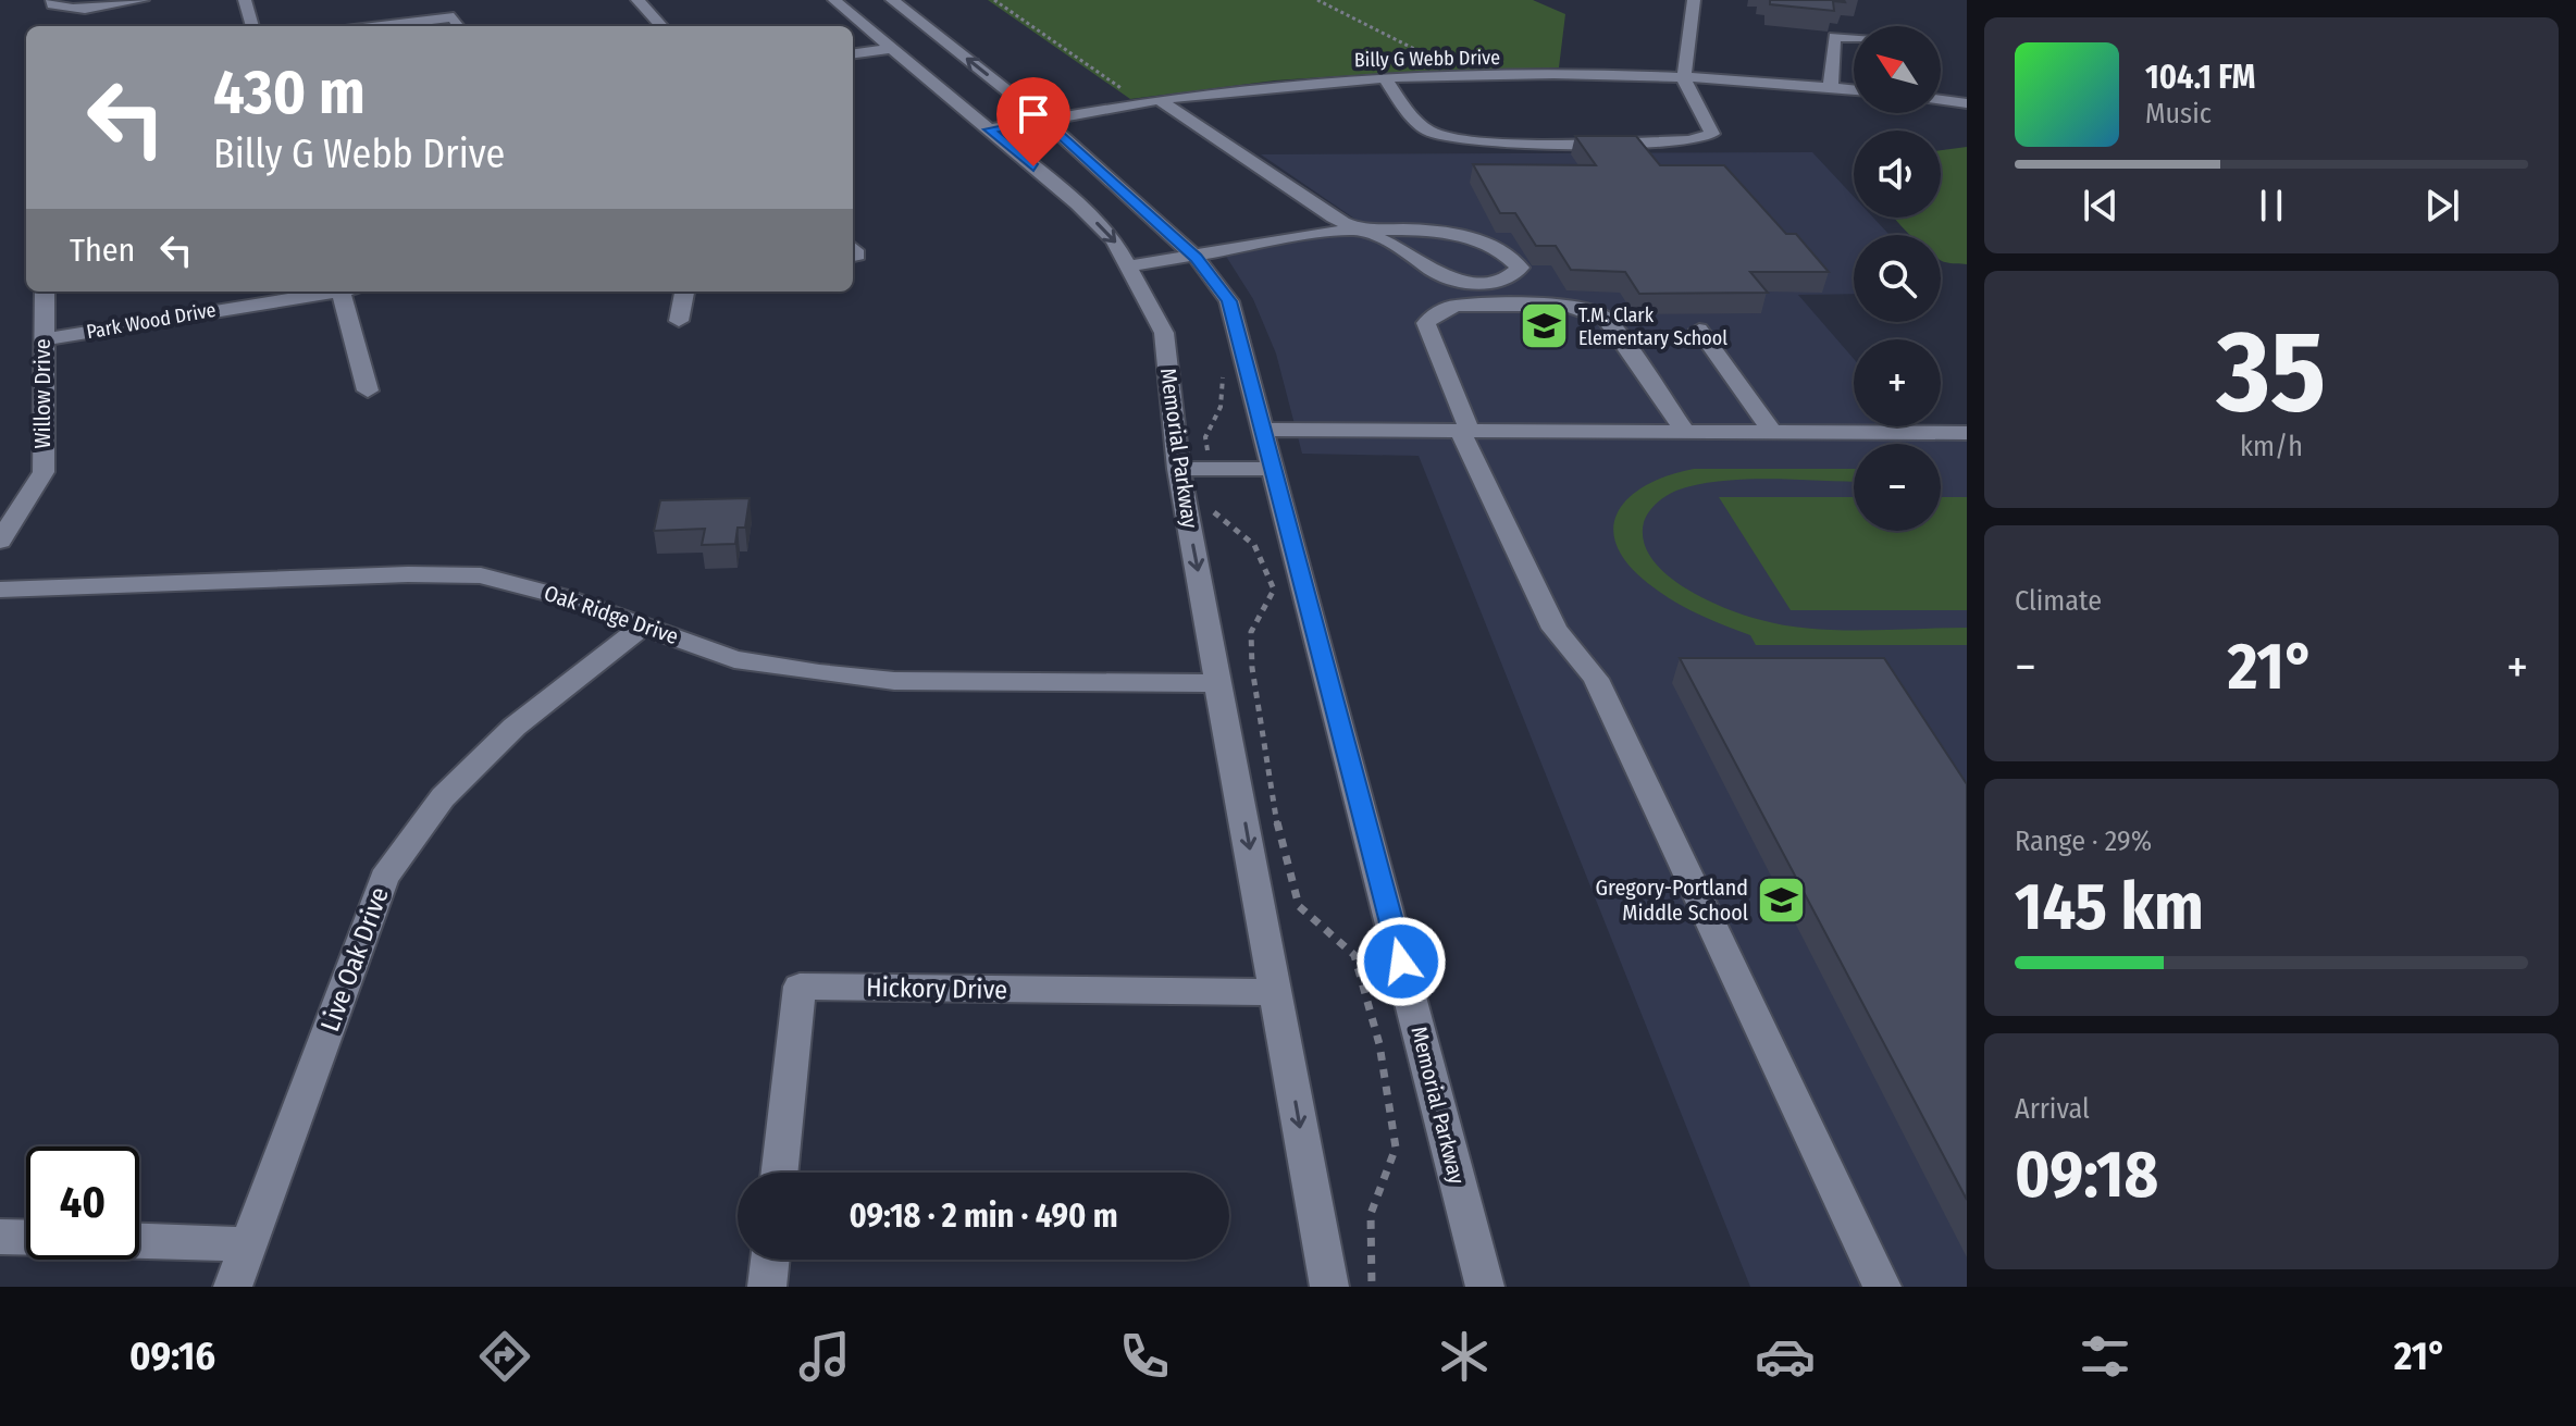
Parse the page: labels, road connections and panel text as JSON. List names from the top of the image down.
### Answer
{
  "streets": {
    "street": [
      "Billy G Webb Drive",
      "Park Wood Drive",
      "Willow Drive",
      "Memorial Parkway",
      "Oak Ridge Drive",
      "Live Oak Drive",
      "Hickory Drive"
    ]
  },
  "crossings": [
    ["Billy G Webb Drive", "Memorial Parkway"],
    ["Park Wood Drive", "Willow Drive"],
    ["Memorial Parkway", "Oak Ridge Drive"],
    ["Memorial Parkway", "Hickory Drive"],
    ["Oak Ridge Drive", "Live Oak Drive"]
  ],
  "places": {
    "school or university": ["T.M. Clark Elementary School", "Gregory-Portland Middle School"]
  },
  "north": "top left",
  "page": {
    "map_buttons": ["+", "−"],
    "turn": ["430 m", "Billy G Webb Drive"],
    "song": ["104.1 FM", "Music"],
    "then": "Then",
    "tile": [
      ["35", "km/h"],
      "Climate",
      ["Range · 29%", "145 km"],
      ["Arrival", "09:18"]
    ],
    "heat": ["−", "21°", "+"],
    "limit": "40",
    "trip": "09:18 · 2 min · 490 m",
    "tabs": ["09:16", "21°"]
  }
}
